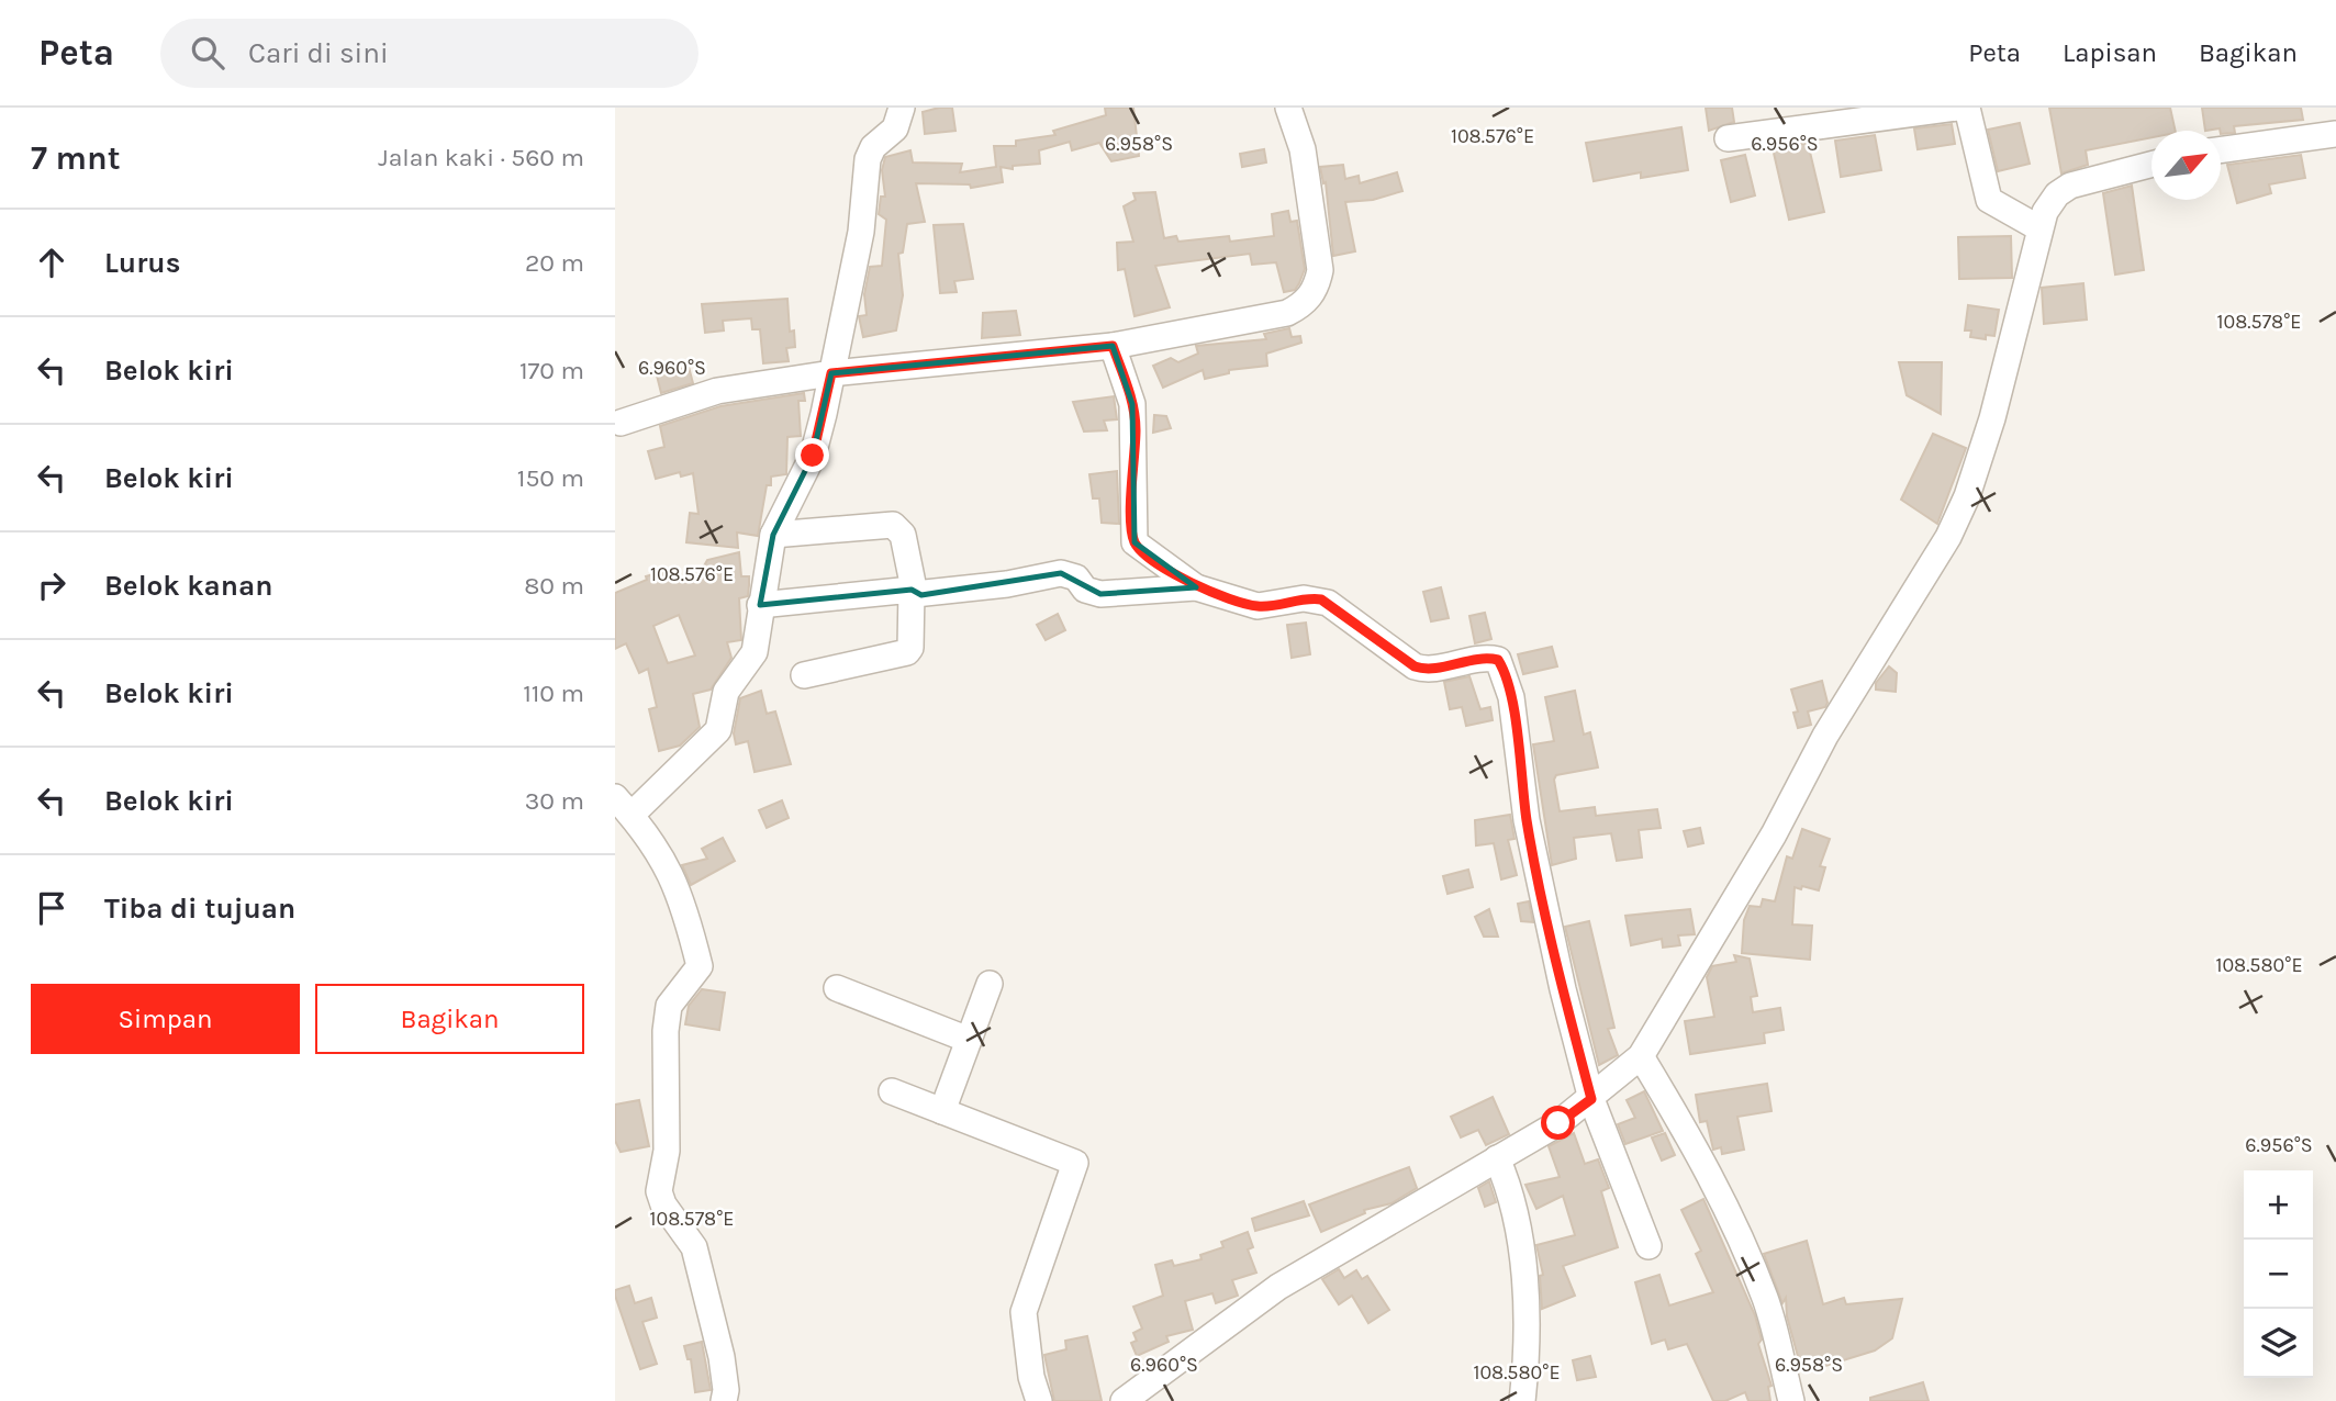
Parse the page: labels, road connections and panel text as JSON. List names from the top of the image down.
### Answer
{
  "north": "top right",
  "page": {
    "header": "Peta",
    "search": "Cari di sini",
    "nav": ["Peta", "Lapisan", "Bagikan"],
    "heading": ["7 mnt", "Jalan kaki · 560 m"],
    "list": [
      ["Lurus", "20 m"],
      ["Belok kiri", "170 m"],
      ["Belok kiri", "150 m"],
      ["Belok kanan", "80 m"],
      ["Belok kiri", "110 m"],
      ["Belok kiri", "30 m"],
      "Tiba di tujuan"
    ],
    "buttons": ["Simpan", "Bagikan"],
    "map_buttons": ["+", "−"]
  },
  "coordinates": [
    "108.576°E",
    "6.958°S",
    "6.956°S",
    "108.578°E",
    "6.960°S",
    "108.580°E"
  ]
}
